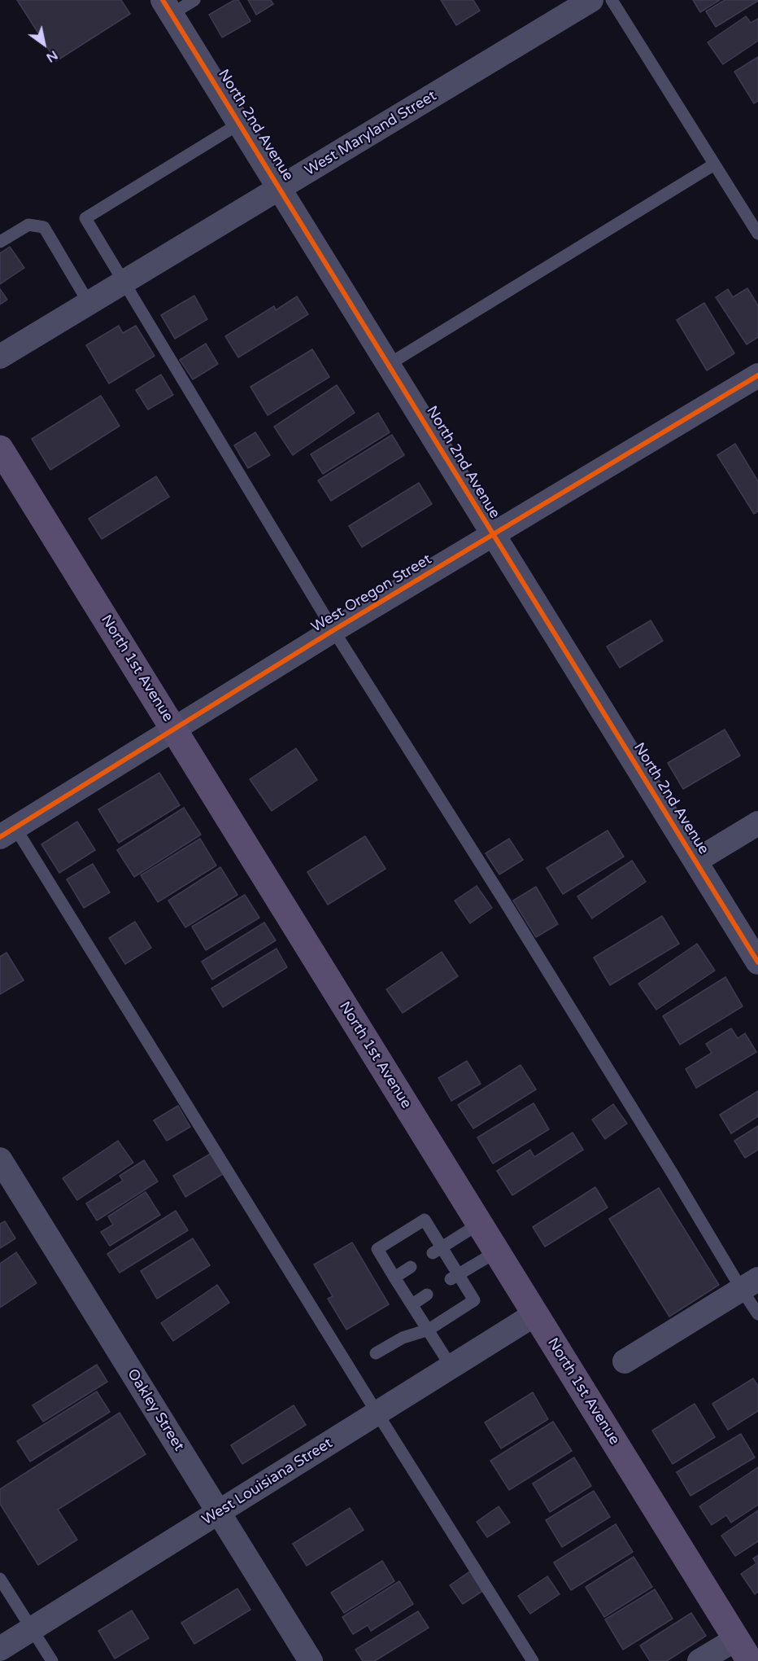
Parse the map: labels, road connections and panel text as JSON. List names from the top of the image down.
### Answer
{
  "streets": {
    "main road": ["North 1st Avenue"],
    "street": [
      "North 2nd Avenue",
      "West Maryland Street",
      "West Oregon Street",
      "Oakley Street",
      "West Louisiana Street"
    ]
  },
  "crossings": [
    ["North 2nd Avenue", "West Maryland Street"],
    ["North 2nd Avenue", "West Oregon Street"],
    ["West Oregon Street", "North 1st Avenue"],
    ["North 1st Avenue", "West Louisiana Street"],
    ["Oakley Street", "West Louisiana Street"]
  ],
  "north": "bottom right"
}
